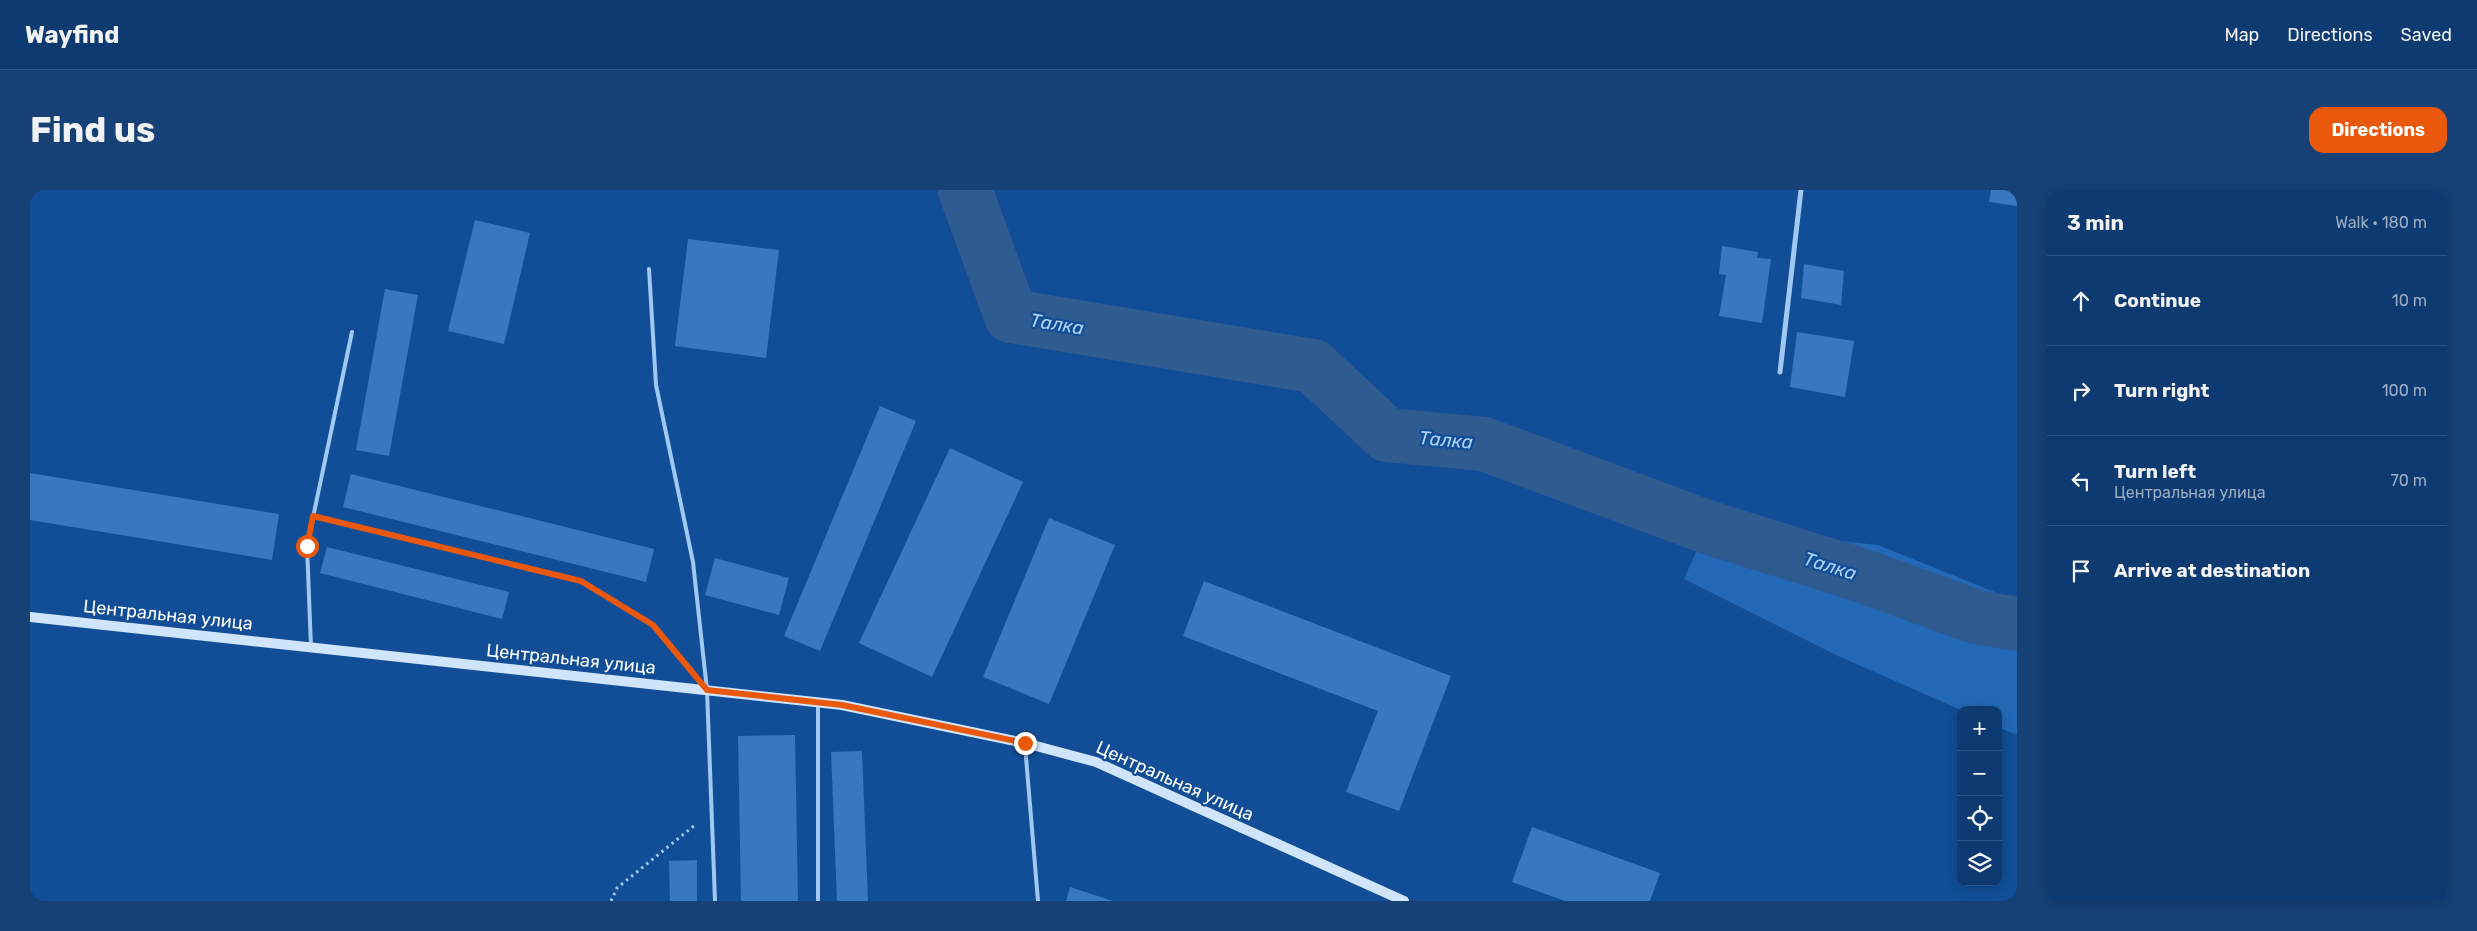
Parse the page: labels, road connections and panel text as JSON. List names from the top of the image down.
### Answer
{
  "streets": {
    "street": ["Центральная улица"]
  },
  "water": ["Талка"],
  "page": {
    "header": "Wayfind",
    "nav": ["Map", "Directions", "Saved"],
    "buttons": "Directions",
    "title": "Find us",
    "heading": ["3 min", "Walk · 180 m"],
    "list": [
      ["Continue", "10 m"],
      ["Turn right", "100 m"],
      ["Turn left", "Центральная улица", "70 m"],
      "Arrive at destination"
    ],
    "map_buttons": ["+", "−"]
  }
}
